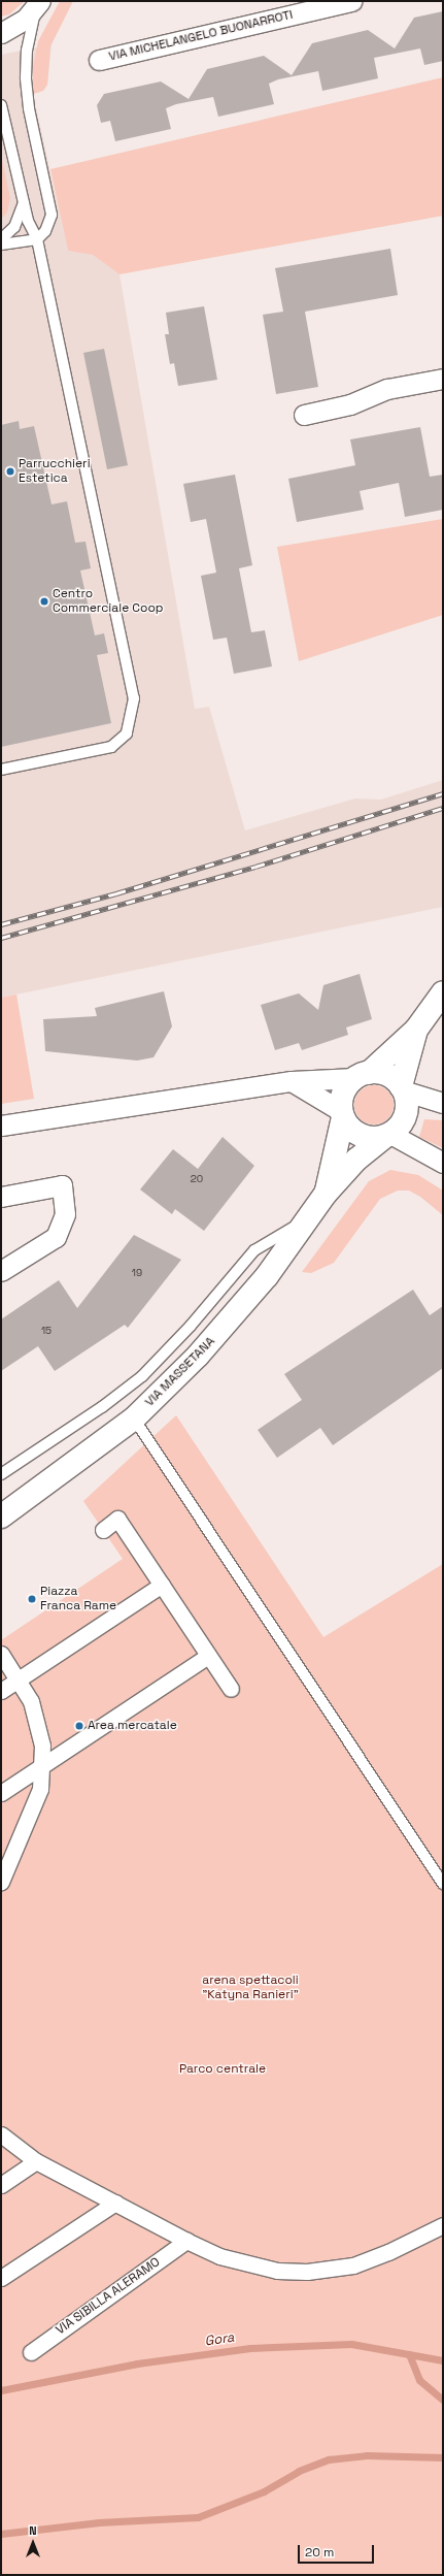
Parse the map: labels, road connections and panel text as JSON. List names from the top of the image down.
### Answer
{
  "streets": {
    "main road": ["VIA MASSETANA"],
    "street": ["VIA MICHELANGELO BUONARROTI", "VIA SIBILLA ALERAMO"]
  },
  "water": ["Gora"],
  "parks": ["arena spettacoli \"Katyna Ranieri\"", "Parco centrale"],
  "places": [
    "Parrucchieri Estetica",
    "Centro Commerciale Coop",
    "Piazza Franca Rame",
    "Area mercatale"
  ],
  "house_numbers": ["20", "19", "15"],
  "scale_bar": "20 m",
  "north": "top"
}
